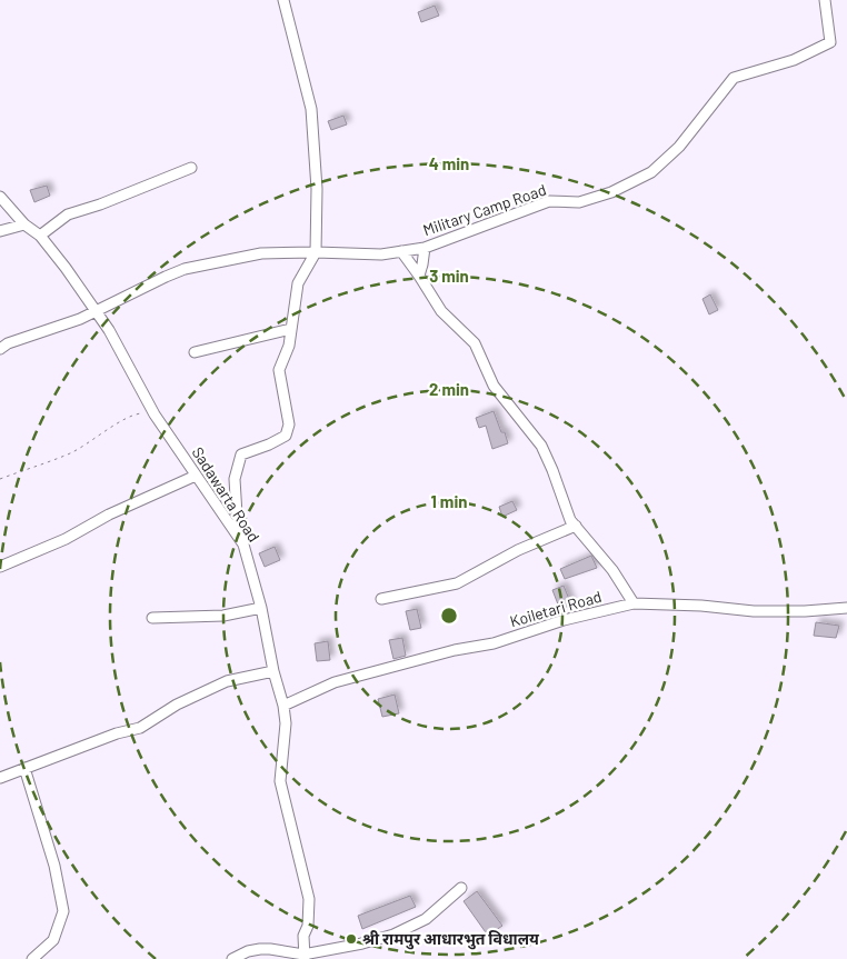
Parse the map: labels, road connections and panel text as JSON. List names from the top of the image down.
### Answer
{
  "streets": {
    "street": ["Military Camp Road", "Sadawarta Road", "Koiletari Road"]
  },
  "crossings": [
    ["Military Camp Road", "Sadawarta Road"],
    ["Sadawarta Road", "Koiletari Road"]
  ],
  "places": ["श्री रामपुर आधारभुत विधालय"],
  "rings": [
    "4 min",
    "3 min",
    "2 min",
    "1 min"
  ]
}
